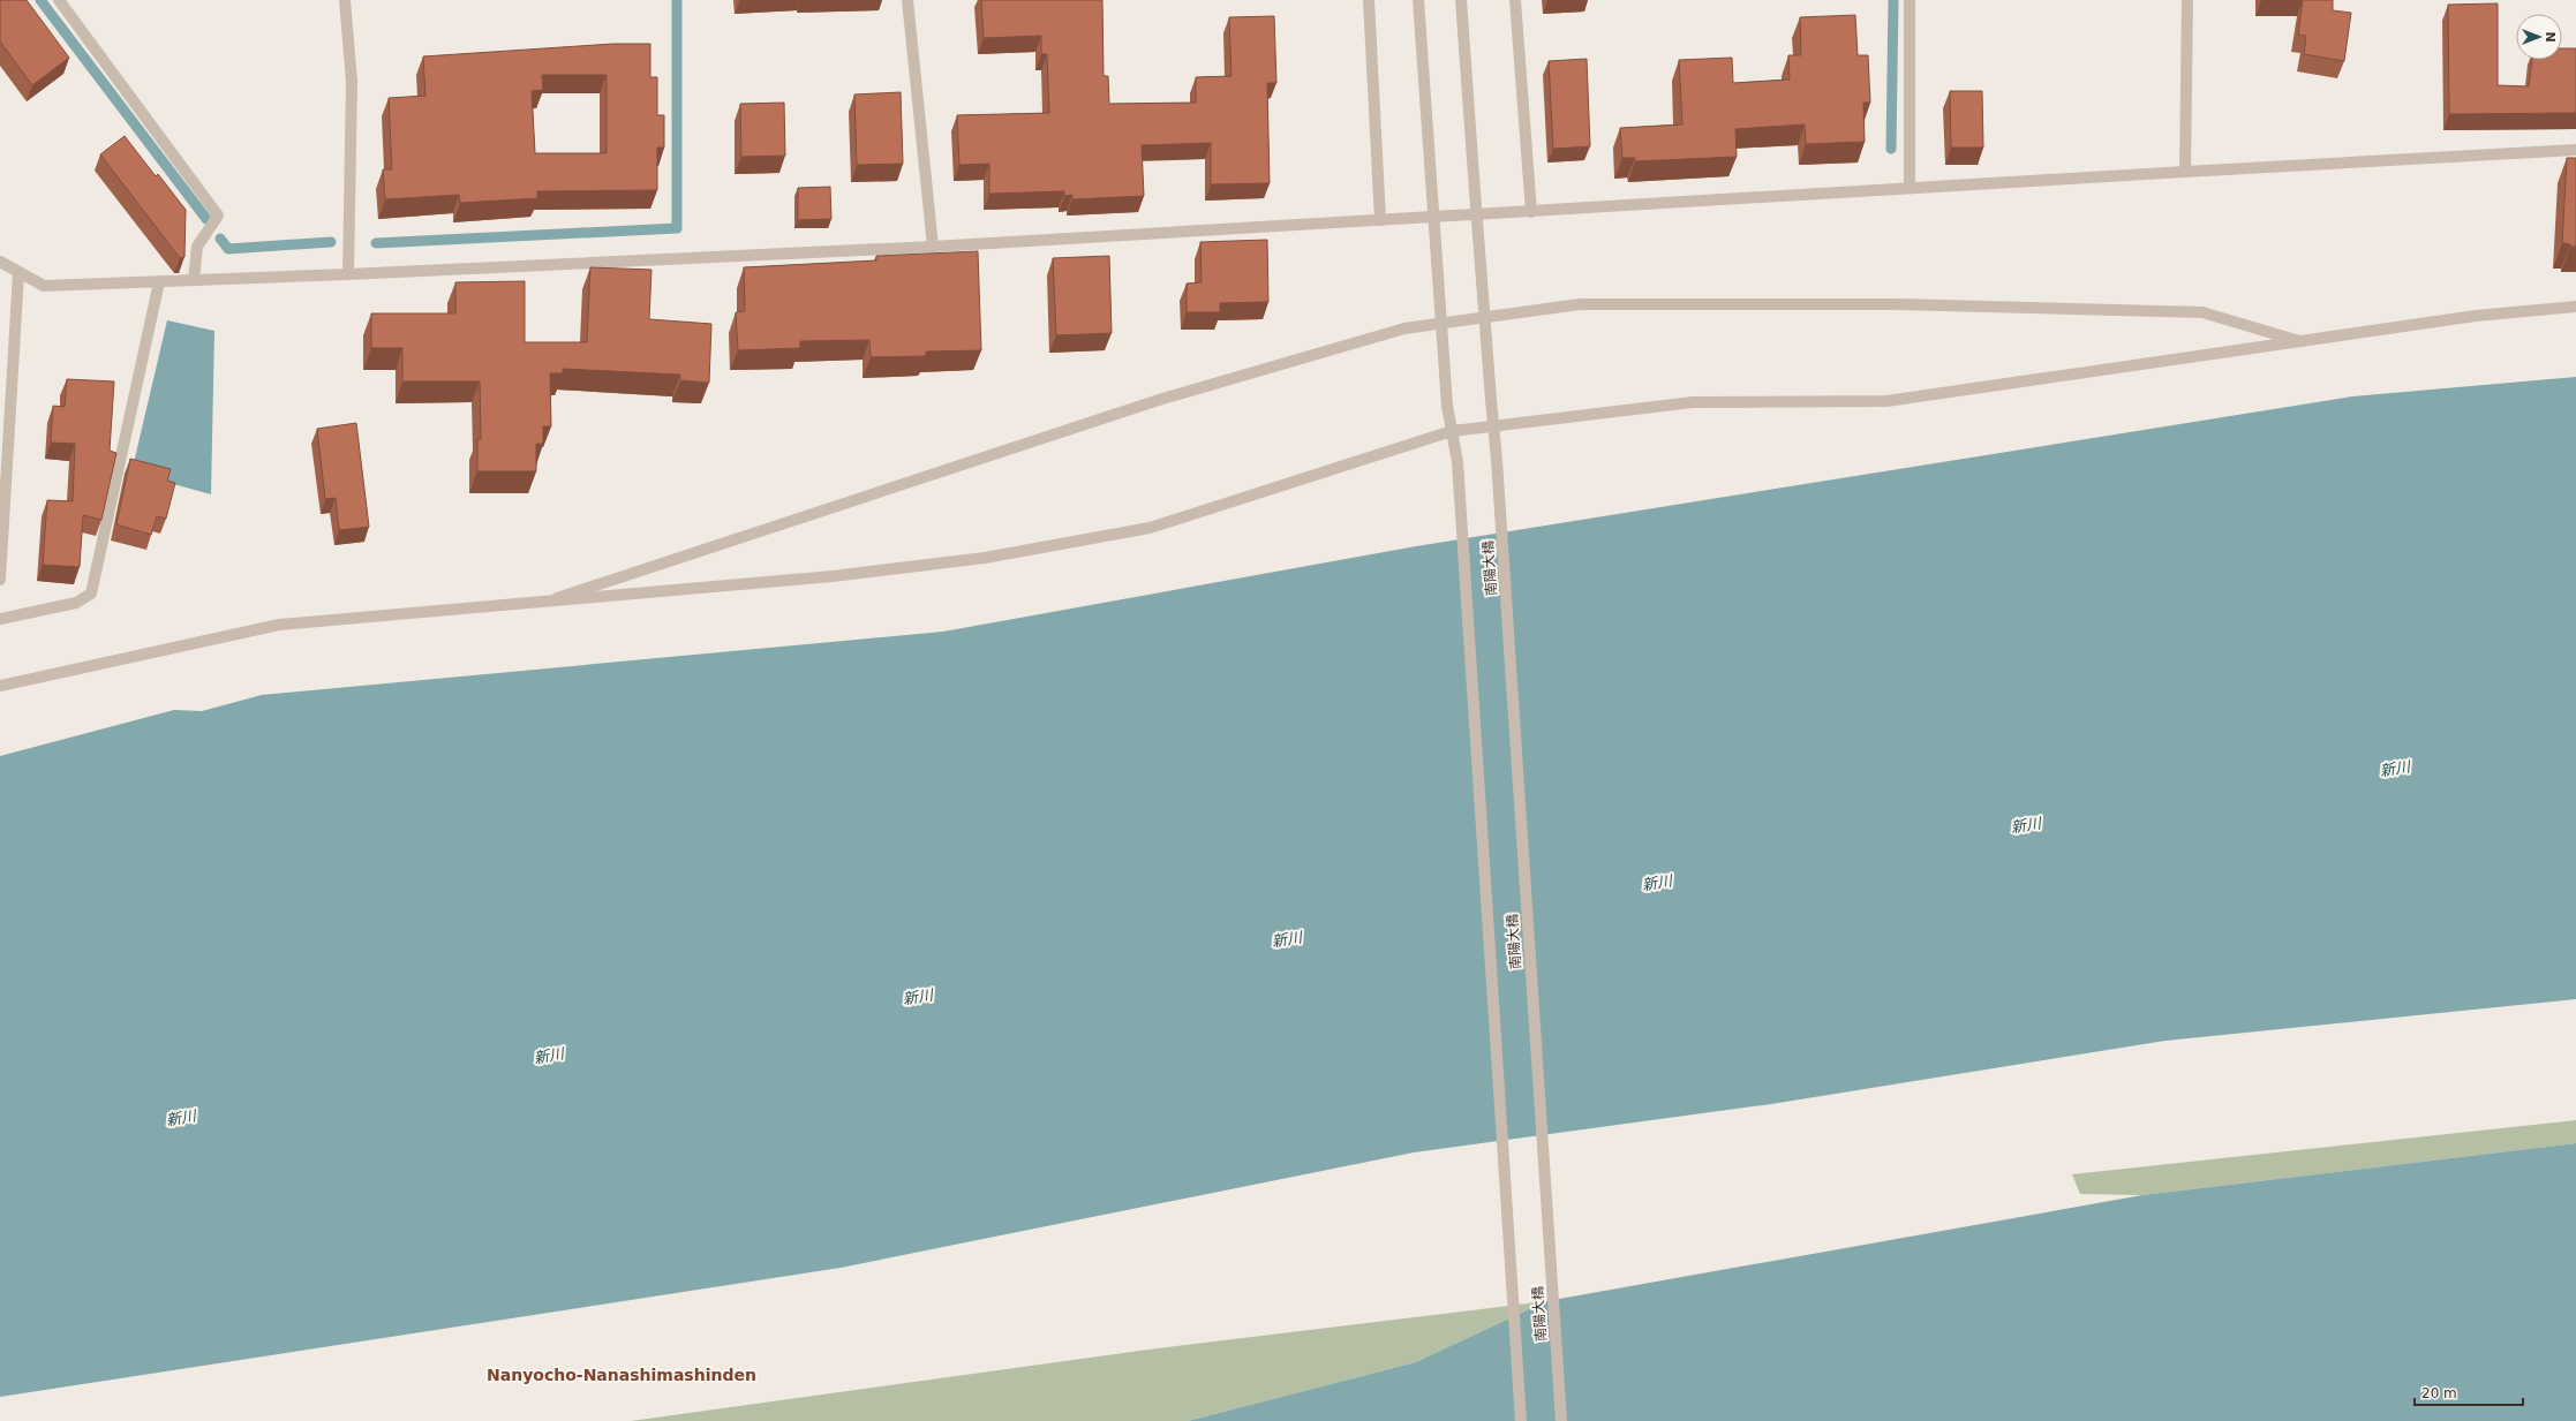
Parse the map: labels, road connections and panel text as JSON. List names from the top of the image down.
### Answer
{
  "streets": {
    "street": ["南陽大橋"]
  },
  "districts": ["Nanyocho-Nanashimashinden"],
  "water": ["新川"],
  "scale_bar": "20 m",
  "north": "right"
}
